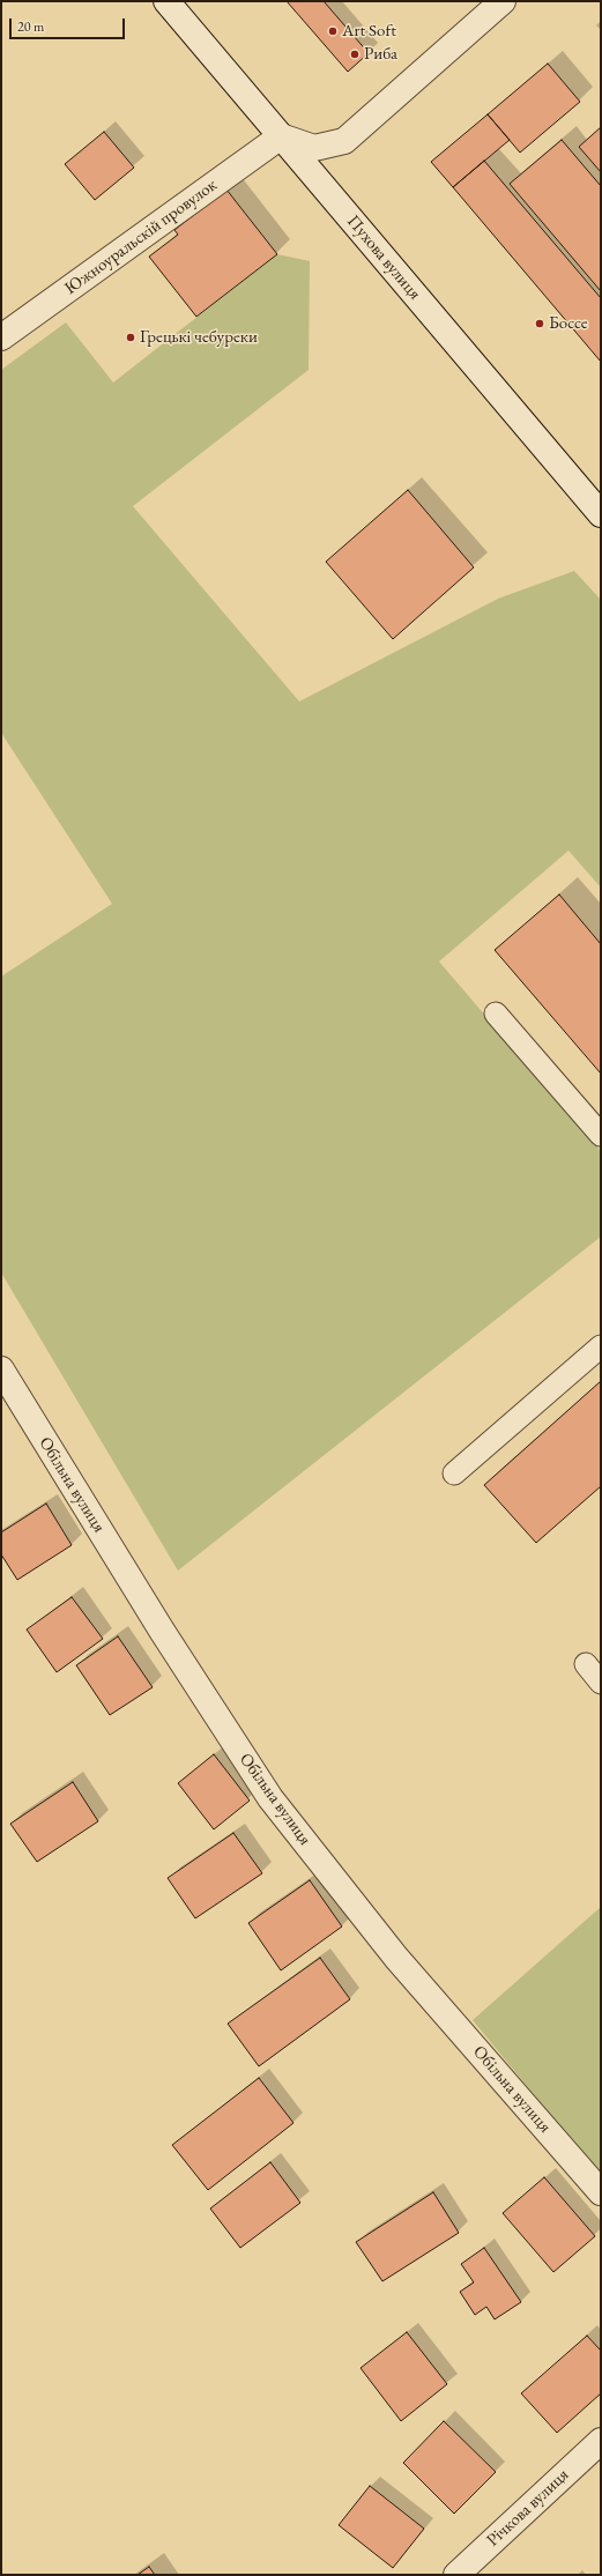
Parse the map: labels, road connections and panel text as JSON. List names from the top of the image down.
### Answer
{
  "streets": {
    "street": [
      "Южноуральскій провулок",
      "Пухова вулиця",
      "Обільна вулиця",
      "Річкова вулиця"
    ]
  },
  "crossings": [
    ["Южноуральскій провулок", "Пухова вулиця"]
  ],
  "places": [
    "Art Soft",
    "Риба",
    "Боссе",
    "Грецькі чебуреки"
  ],
  "scale_bar": "20 m"
}
